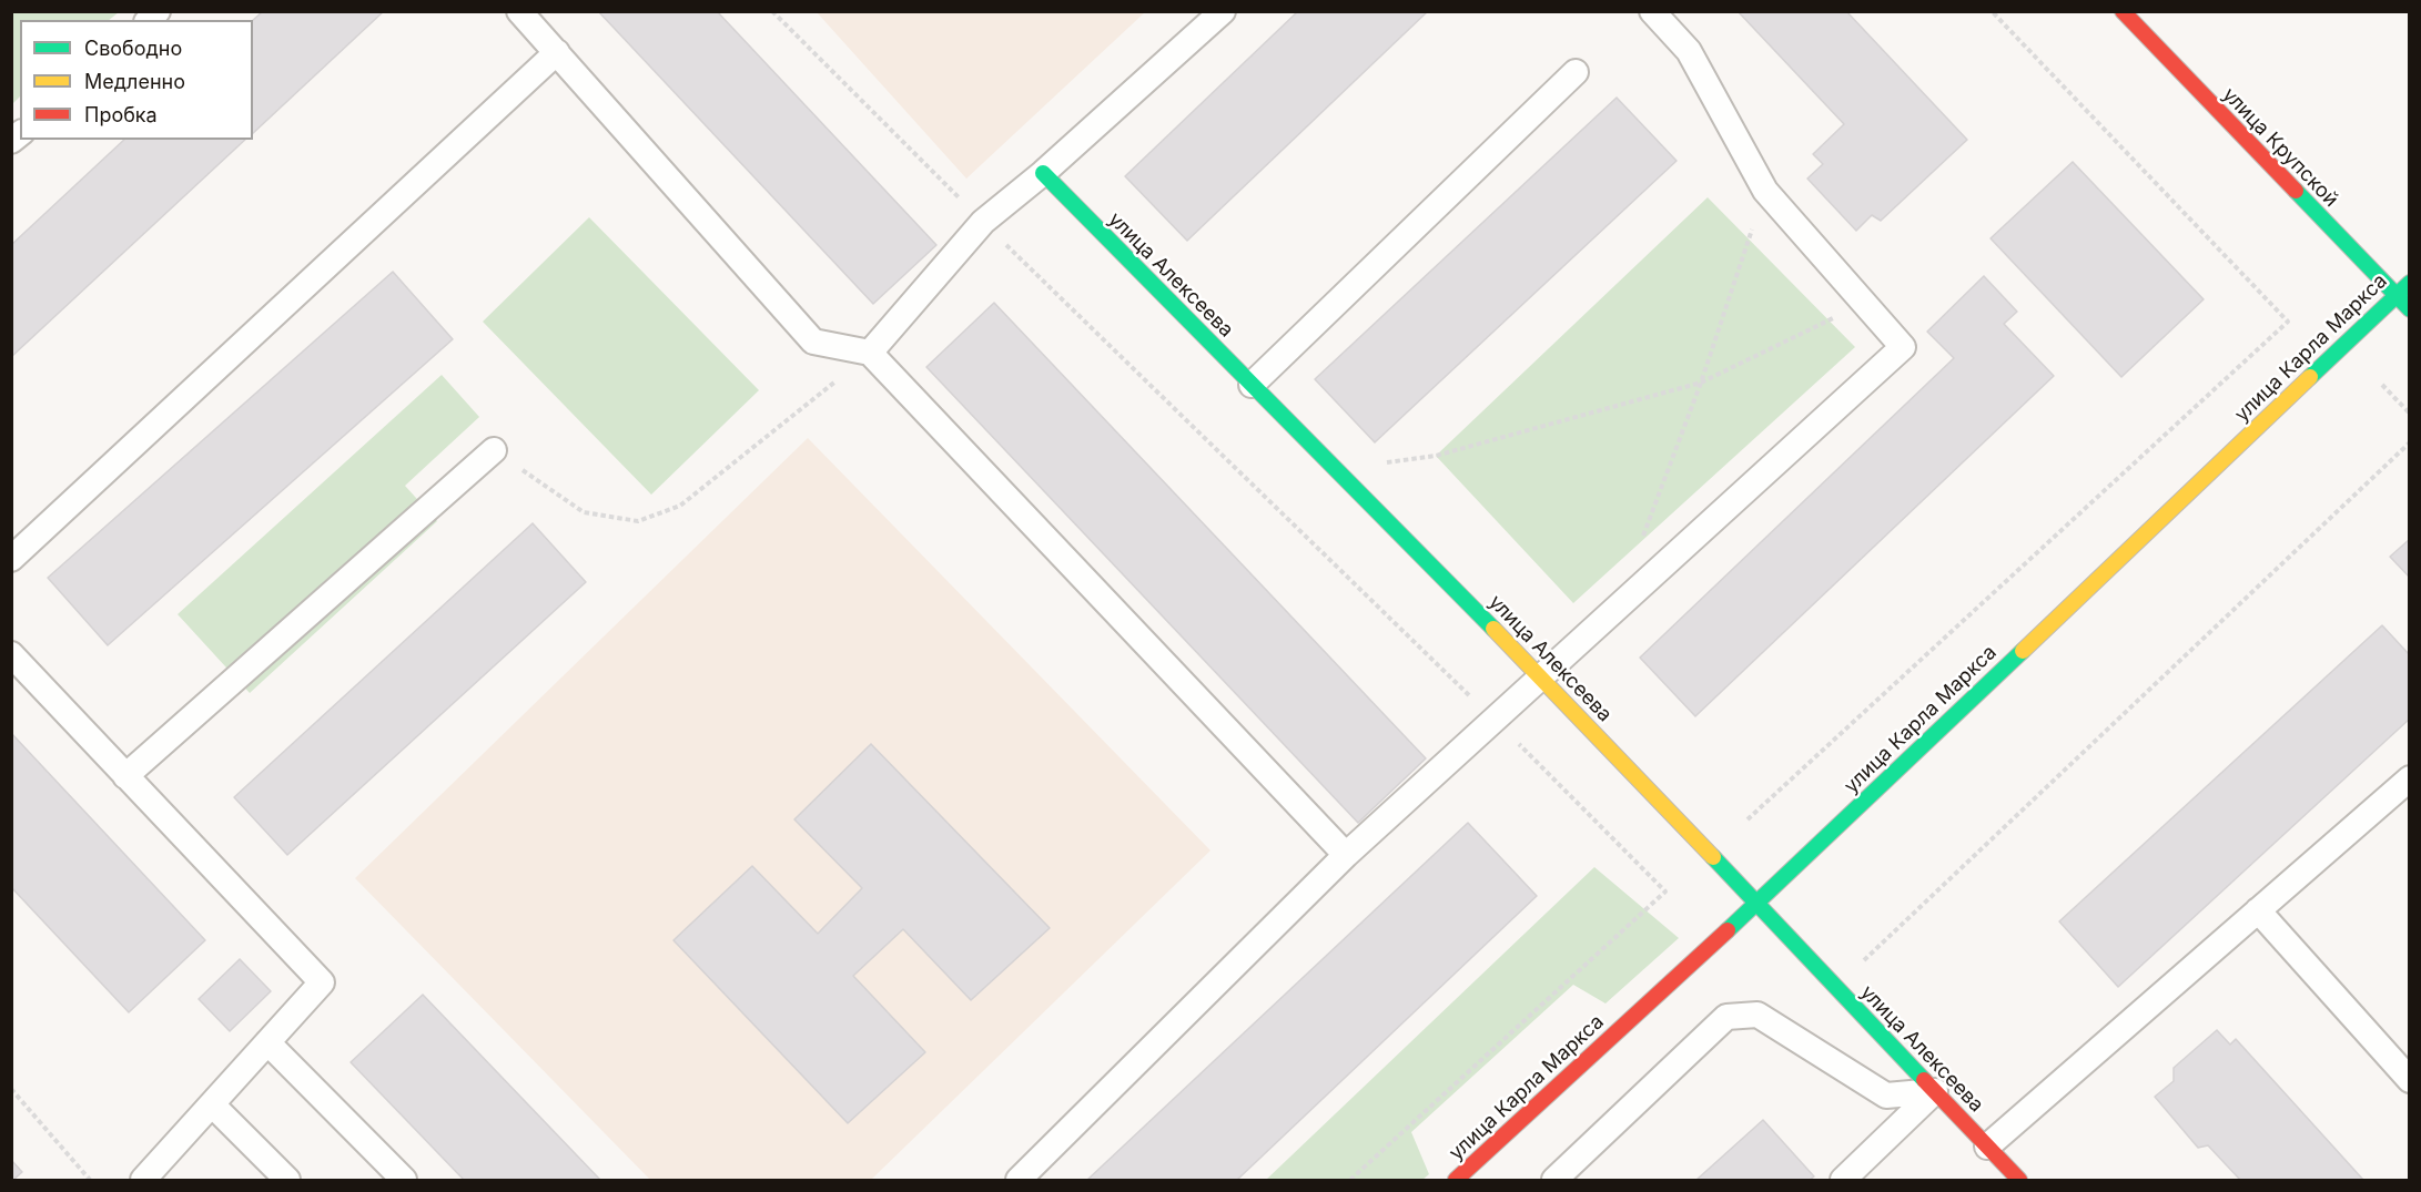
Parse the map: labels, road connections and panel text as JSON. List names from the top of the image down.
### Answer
{
  "streets": {
    "main road": ["улица Крупской", "улица Алексеева", "улица Карла Маркса"]
  },
  "crossings": [
    ["улица Крупской", "улица Карла Маркса"],
    ["улица Алексеева", "улица Карла Маркса"]
  ],
  "legend": ["Свободно", "Медленно", "Пробка"]
}
